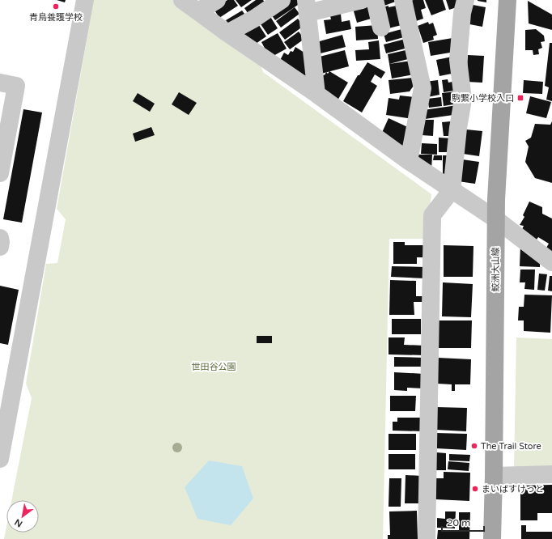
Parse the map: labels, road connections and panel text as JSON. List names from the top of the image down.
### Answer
{
  "streets": {
    "main road": ["鮫洲大山線"]
  },
  "parks": ["世田谷公園"],
  "places": {
    "other": ["青鳥養護学校", "The Trail Store", "まいばすけっと"],
    "transit": ["駒繋小学校入口"]
  },
  "scale_bar": "20 m",
  "north": "bottom left"
}
